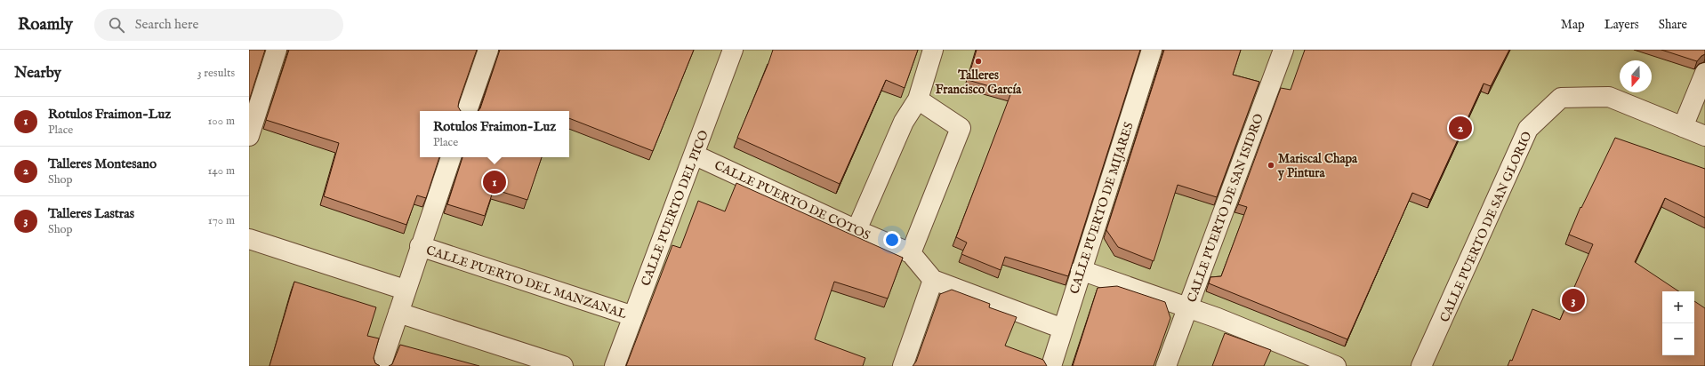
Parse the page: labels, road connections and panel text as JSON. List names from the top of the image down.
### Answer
{
  "streets": {
    "street": [
      "CALLE PUERTO DE COTOS",
      "CALLE PUERTO DEL PICO",
      "CALLE PUERTO DE MIJARES",
      "CALLE PUERTO DE SAN ISIDRO",
      "CALLE PUERTO DE SAN GLORIO",
      "CALLE PUERTO DEL MANZANAL"
    ]
  },
  "crossings": [
    ["CALLE PUERTO DE COTOS", "CALLE PUERTO DEL PICO"],
    ["CALLE PUERTO DEL PICO", "CALLE PUERTO DEL MANZANAL"]
  ],
  "places": ["Talleres Francisco García", "Mariscal Chapa y Pintura"],
  "north": "bottom",
  "page": {
    "header": "Roamly",
    "search": "Search here",
    "nav": ["Map", "Layers", "Share"],
    "heading": ["Nearby", "3 results"],
    "list": [
      {
        "mark": "1",
        "name": "Rotulos Fraimon-Luz",
        "note": "Place",
        "value": "100 m"
      },
      {
        "mark": "2",
        "name": "Talleres Montesano",
        "note": "Shop",
        "value": "140 m"
      },
      {
        "mark": "3",
        "name": "Talleres Lastras",
        "note": "Shop",
        "value": "170 m"
      }
    ],
    "popup": ["Rotulos Fraimon-Luz", "Place"],
    "pins": ["2", "1", "3"],
    "map_buttons": ["+", "−"]
  }
}
